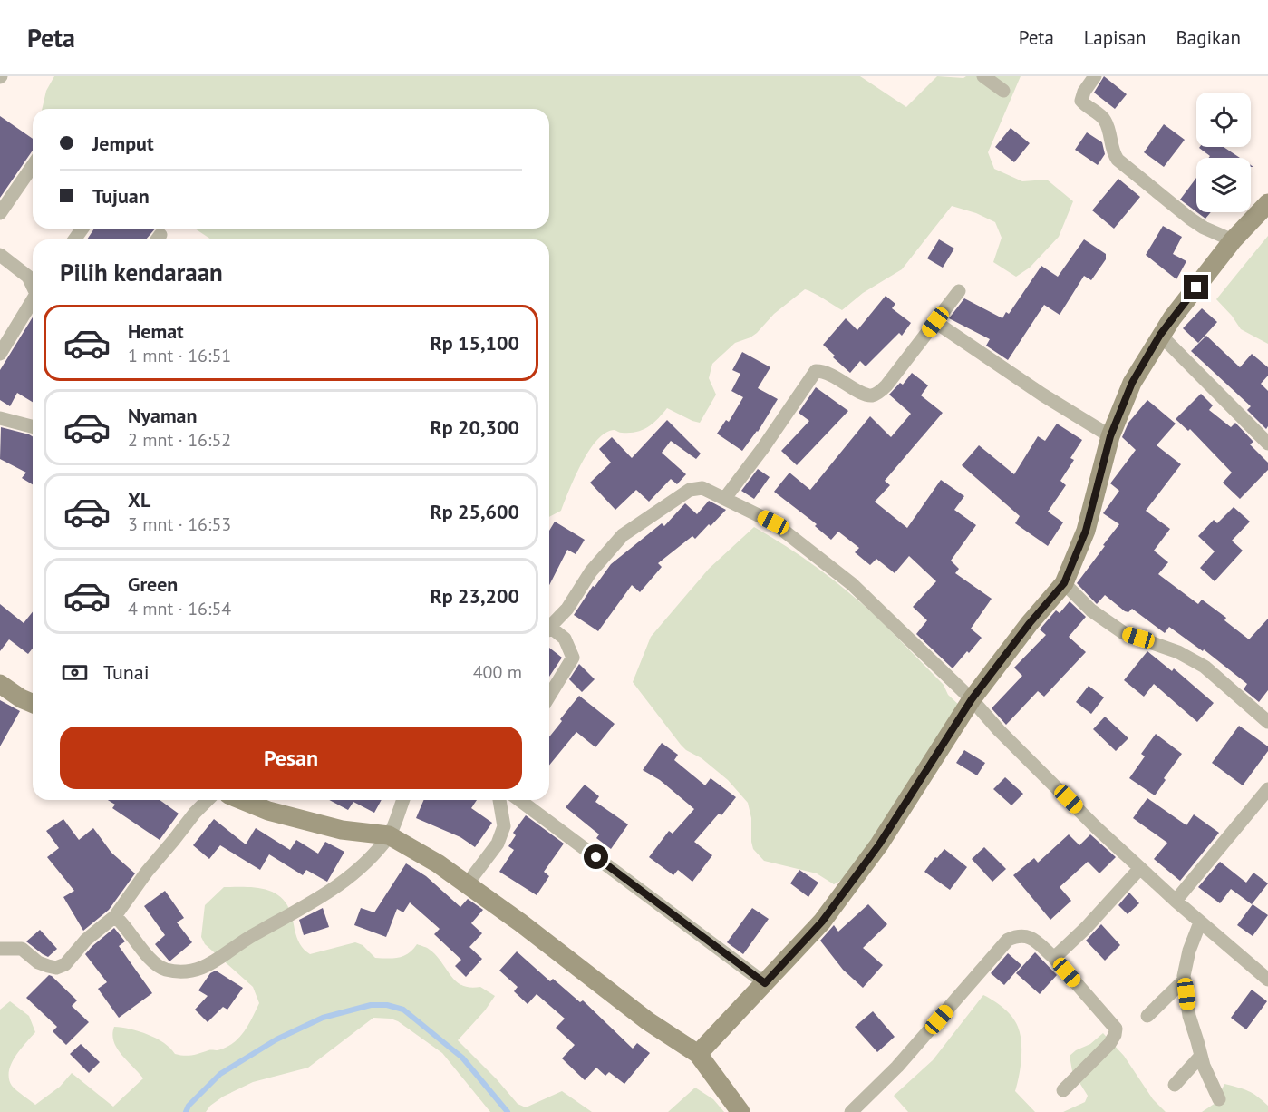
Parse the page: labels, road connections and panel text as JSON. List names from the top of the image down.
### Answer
{
  "page": {
    "header": "Peta",
    "nav": ["Peta", "Lapisan", "Bagikan"],
    "banner": ["Jemput", "Tujuan"],
    "heading": "Pilih kendaraan",
    "list": [
      {
        "name": "Hemat",
        "note": "1 mnt · 16:51",
        "value": "Rp 15,100"
      },
      {
        "name": "Nyaman",
        "note": "2 mnt · 16:52",
        "value": "Rp 20,300"
      },
      {
        "name": "XL",
        "note": "3 mnt · 16:53",
        "value": "Rp 25,600"
      },
      {
        "name": "Green",
        "note": "4 mnt · 16:54",
        "value": "Rp 23,200"
      }
    ],
    "pay": ["Tunai", "400 m"],
    "buttons": "Pesan"
  }
}
